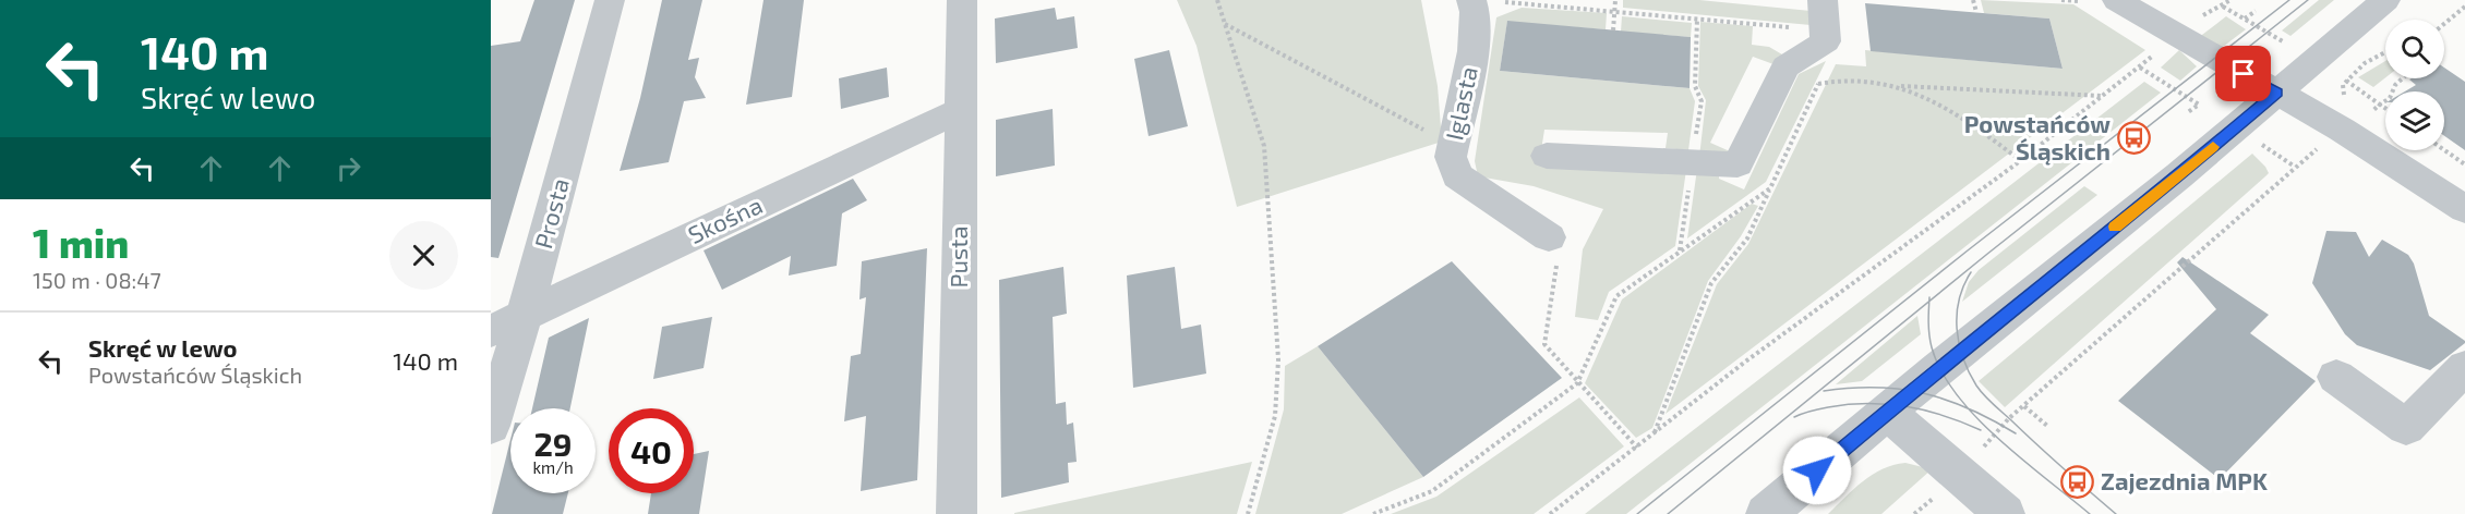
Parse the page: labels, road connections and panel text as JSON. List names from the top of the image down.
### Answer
{
  "streets": {
    "street": [
      "Iglasta",
      "Prosta",
      "Skośna",
      "Pusta"
    ]
  },
  "crossings": [
    ["Prosta", "Skośna"],
    ["Skośna", "Pusta"]
  ],
  "places": {
    "bus stop": ["Powstańców Śląskich", "Zajezdnia MPK"]
  },
  "page": {
    "turn": ["140 m", "Skręć w lewo"],
    "heading": ["1 min", "150 m · 08:47"],
    "list": [
      {
        "name": "Skręć w lewo",
        "note": "Powstańców Śląskich",
        "value": "140 m"
      }
    ],
    "speed": "29 km/h",
    "limit": "40"
  }
}
